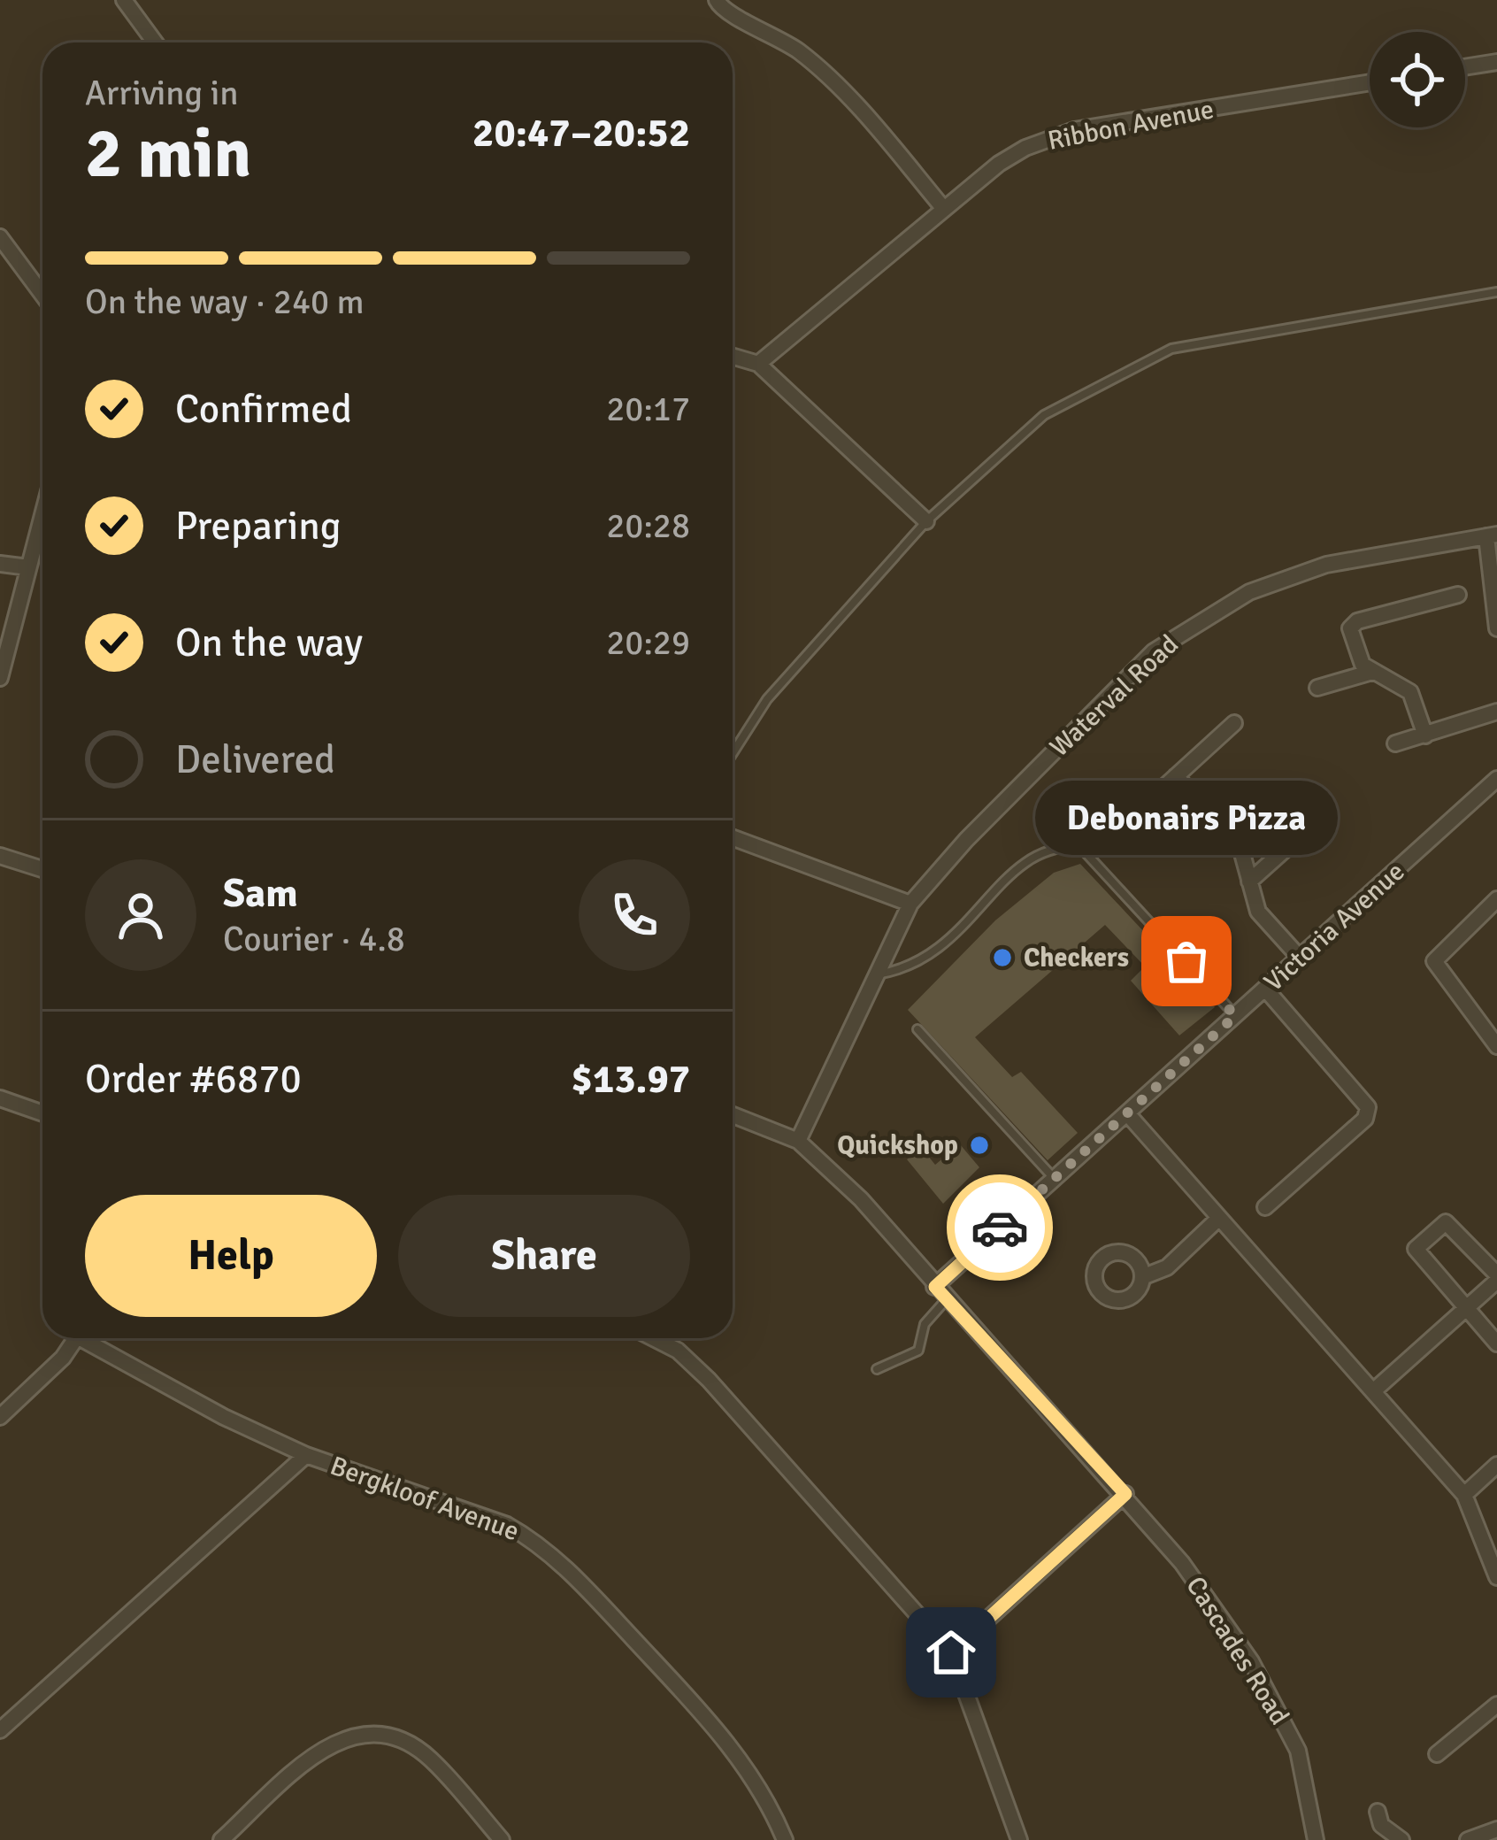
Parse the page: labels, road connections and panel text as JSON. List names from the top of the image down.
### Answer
{
  "streets": {
    "street": [
      "Ribbon Avenue",
      "Waterval Road",
      "Victoria Avenue",
      "Bergkloof Avenue",
      "Cascades Road"
    ]
  },
  "crossings": [
    ["Waterval Road", "Cascades Road"],
    ["Victoria Avenue", "Cascades Road"]
  ],
  "places": ["Checkers", "Debonairs Pizza", "Quickshop"],
  "page": {
    "heading": ["2 min", "Arriving in", "20:47–20:52"],
    "panel": [
      "Sam",
      "Courier · 4.8",
      "Order #6870",
      "$13.97"
    ],
    "bar": "On the way · 240 m",
    "list": [
      ["Confirmed", "20:17"],
      ["Preparing", "20:28"],
      ["On the way", "20:29"],
      "Delivered"
    ],
    "bubble": "Debonairs Pizza",
    "buttons": ["Help", "Share"]
  }
}
